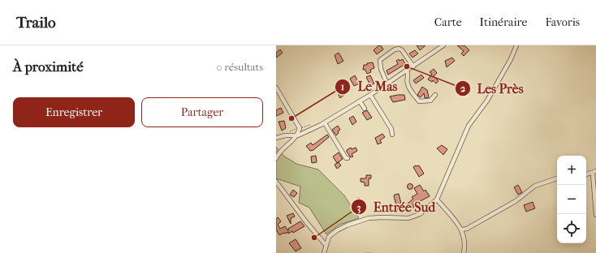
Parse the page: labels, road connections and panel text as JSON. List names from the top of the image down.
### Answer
{
  "places": ["Les Près", "Le Mas", "Entrée Sud"],
  "page": {
    "header": "Trailo",
    "nav": ["Carte", "Itinéraire", "Favoris"],
    "heading": ["À proximité", "0 résultats"],
    "buttons": ["Enregistrer", "Partager"],
    "map_buttons": ["+", "−"]
  }
}
